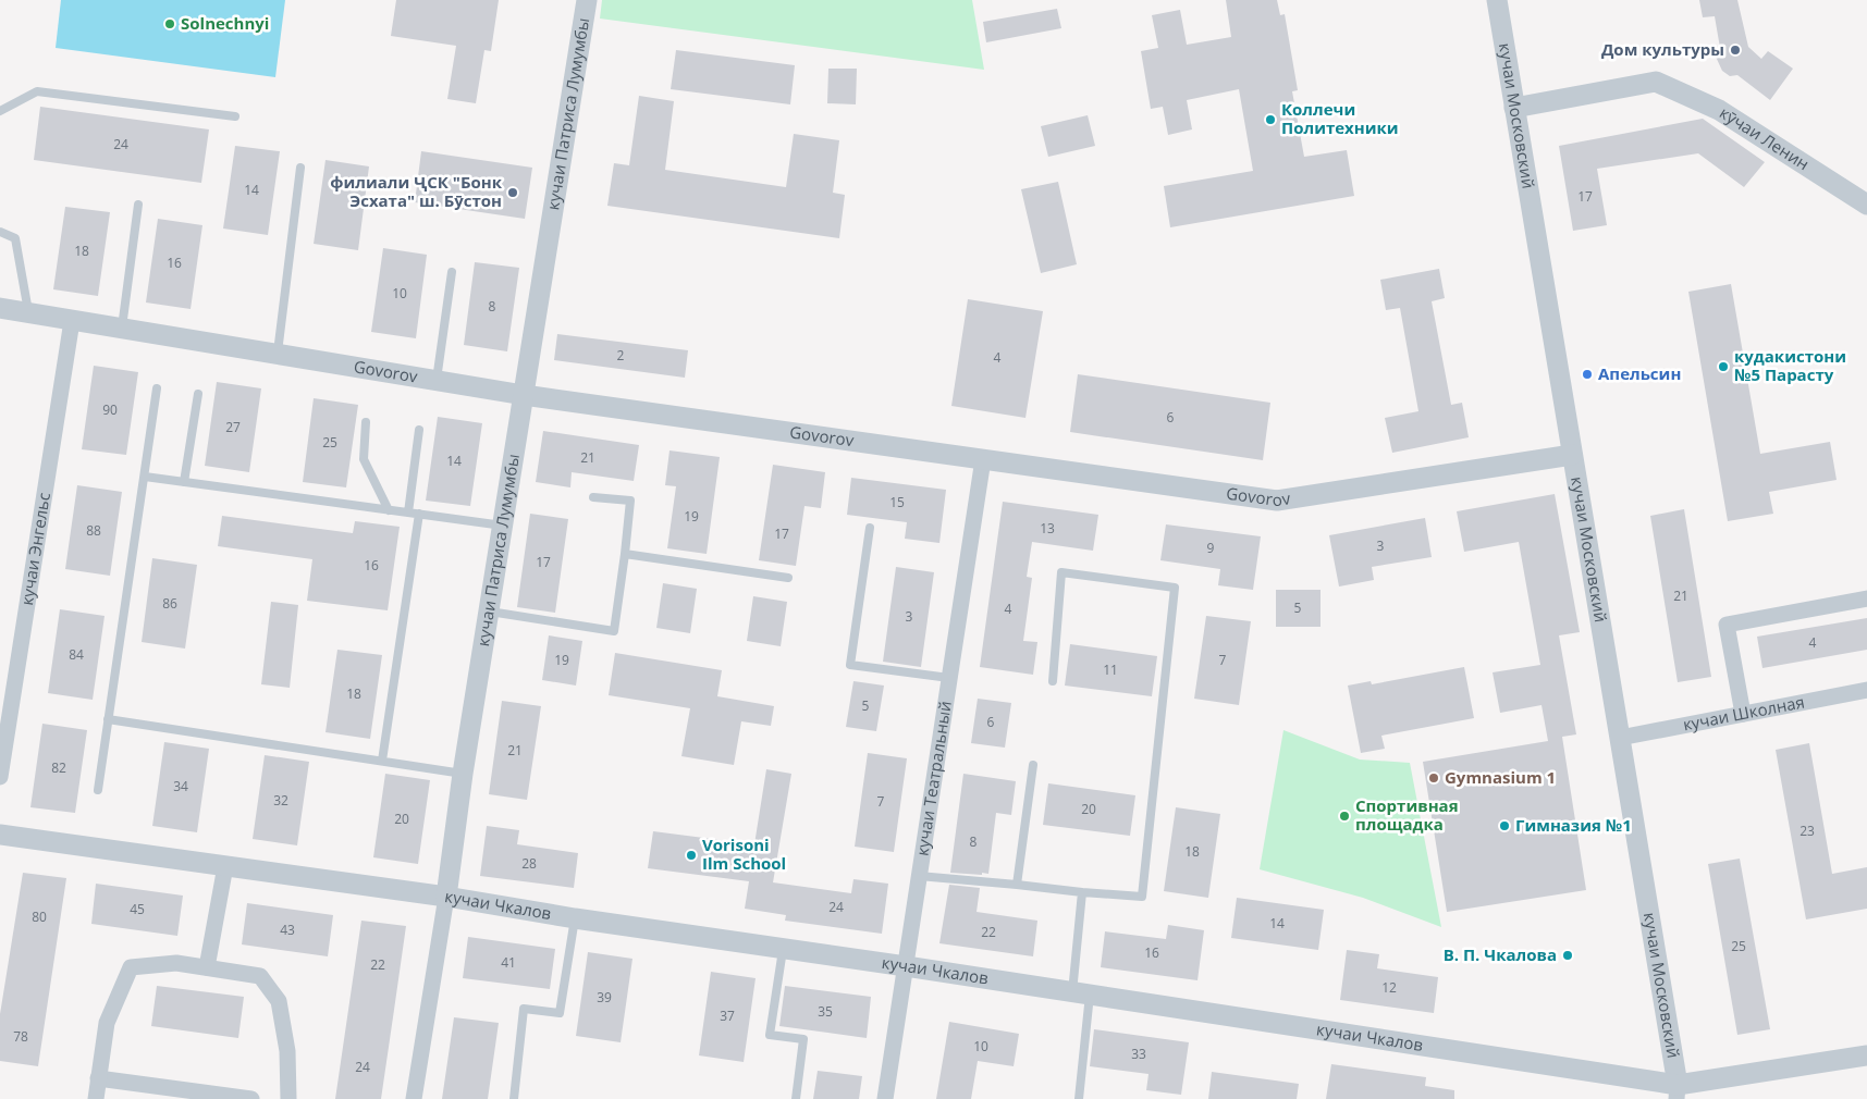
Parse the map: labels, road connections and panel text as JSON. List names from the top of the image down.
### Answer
{
  "streets": {
    "street": [
      "кучаи Патриса Лумумбы",
      "кучаи Московский",
      "кӯчаи Ленин",
      "Govorov",
      "кучаи Энгельс",
      "кучаи Школная",
      "кучаи Театральный",
      "кучаи Чкалов"
    ]
  },
  "crossings": [
    ["кучаи Патриса Лумумбы", "Govorov"],
    ["кучаи Патриса Лумумбы", "кучаи Чкалов"],
    ["кучаи Московский", "кӯчаи Ленин"],
    ["кучаи Московский", "Govorov"],
    ["кучаи Московский", "кучаи Школная"],
    ["кучаи Московский", "кучаи Чкалов"],
    ["Govorov", "кучаи Энгельс"],
    ["Govorov", "кучаи Театральный"],
    ["кучаи Театральный", "кучаи Чкалов"]
  ],
  "places": [
    "Solnechnyi",
    "Дом культуры",
    "Коллечи Политехники",
    "филиали ҶСК \"Бонк Эсхата\" ш. Бӯстон",
    "кудакистони №5 Парасту",
    "Апельсин",
    "Gymnasium 1",
    "Спортивная площадка",
    "Гимназия №1",
    "Vorisoni Ilm School",
    "В. П. Чкалова"
  ],
  "house_numbers": [
    "24",
    "14",
    "17",
    "18",
    "16",
    "10",
    "8",
    "2",
    "4",
    "90",
    "6",
    "27",
    "25",
    "21",
    "14",
    "15",
    "19",
    "13",
    "88",
    "17",
    "3",
    "9",
    "17",
    "16",
    "21",
    "86",
    "5",
    "4",
    "3",
    "4",
    "84",
    "19",
    "7",
    "11",
    "18",
    "5",
    "6",
    "21",
    "82",
    "34",
    "32",
    "7",
    "20",
    "20",
    "23",
    "8",
    "18",
    "28",
    "24",
    "45",
    "80",
    "14",
    "43",
    "22",
    "25",
    "16",
    "41",
    "22",
    "12",
    "39",
    "35",
    "37",
    "78",
    "10",
    "33",
    "24"
  ]
}
